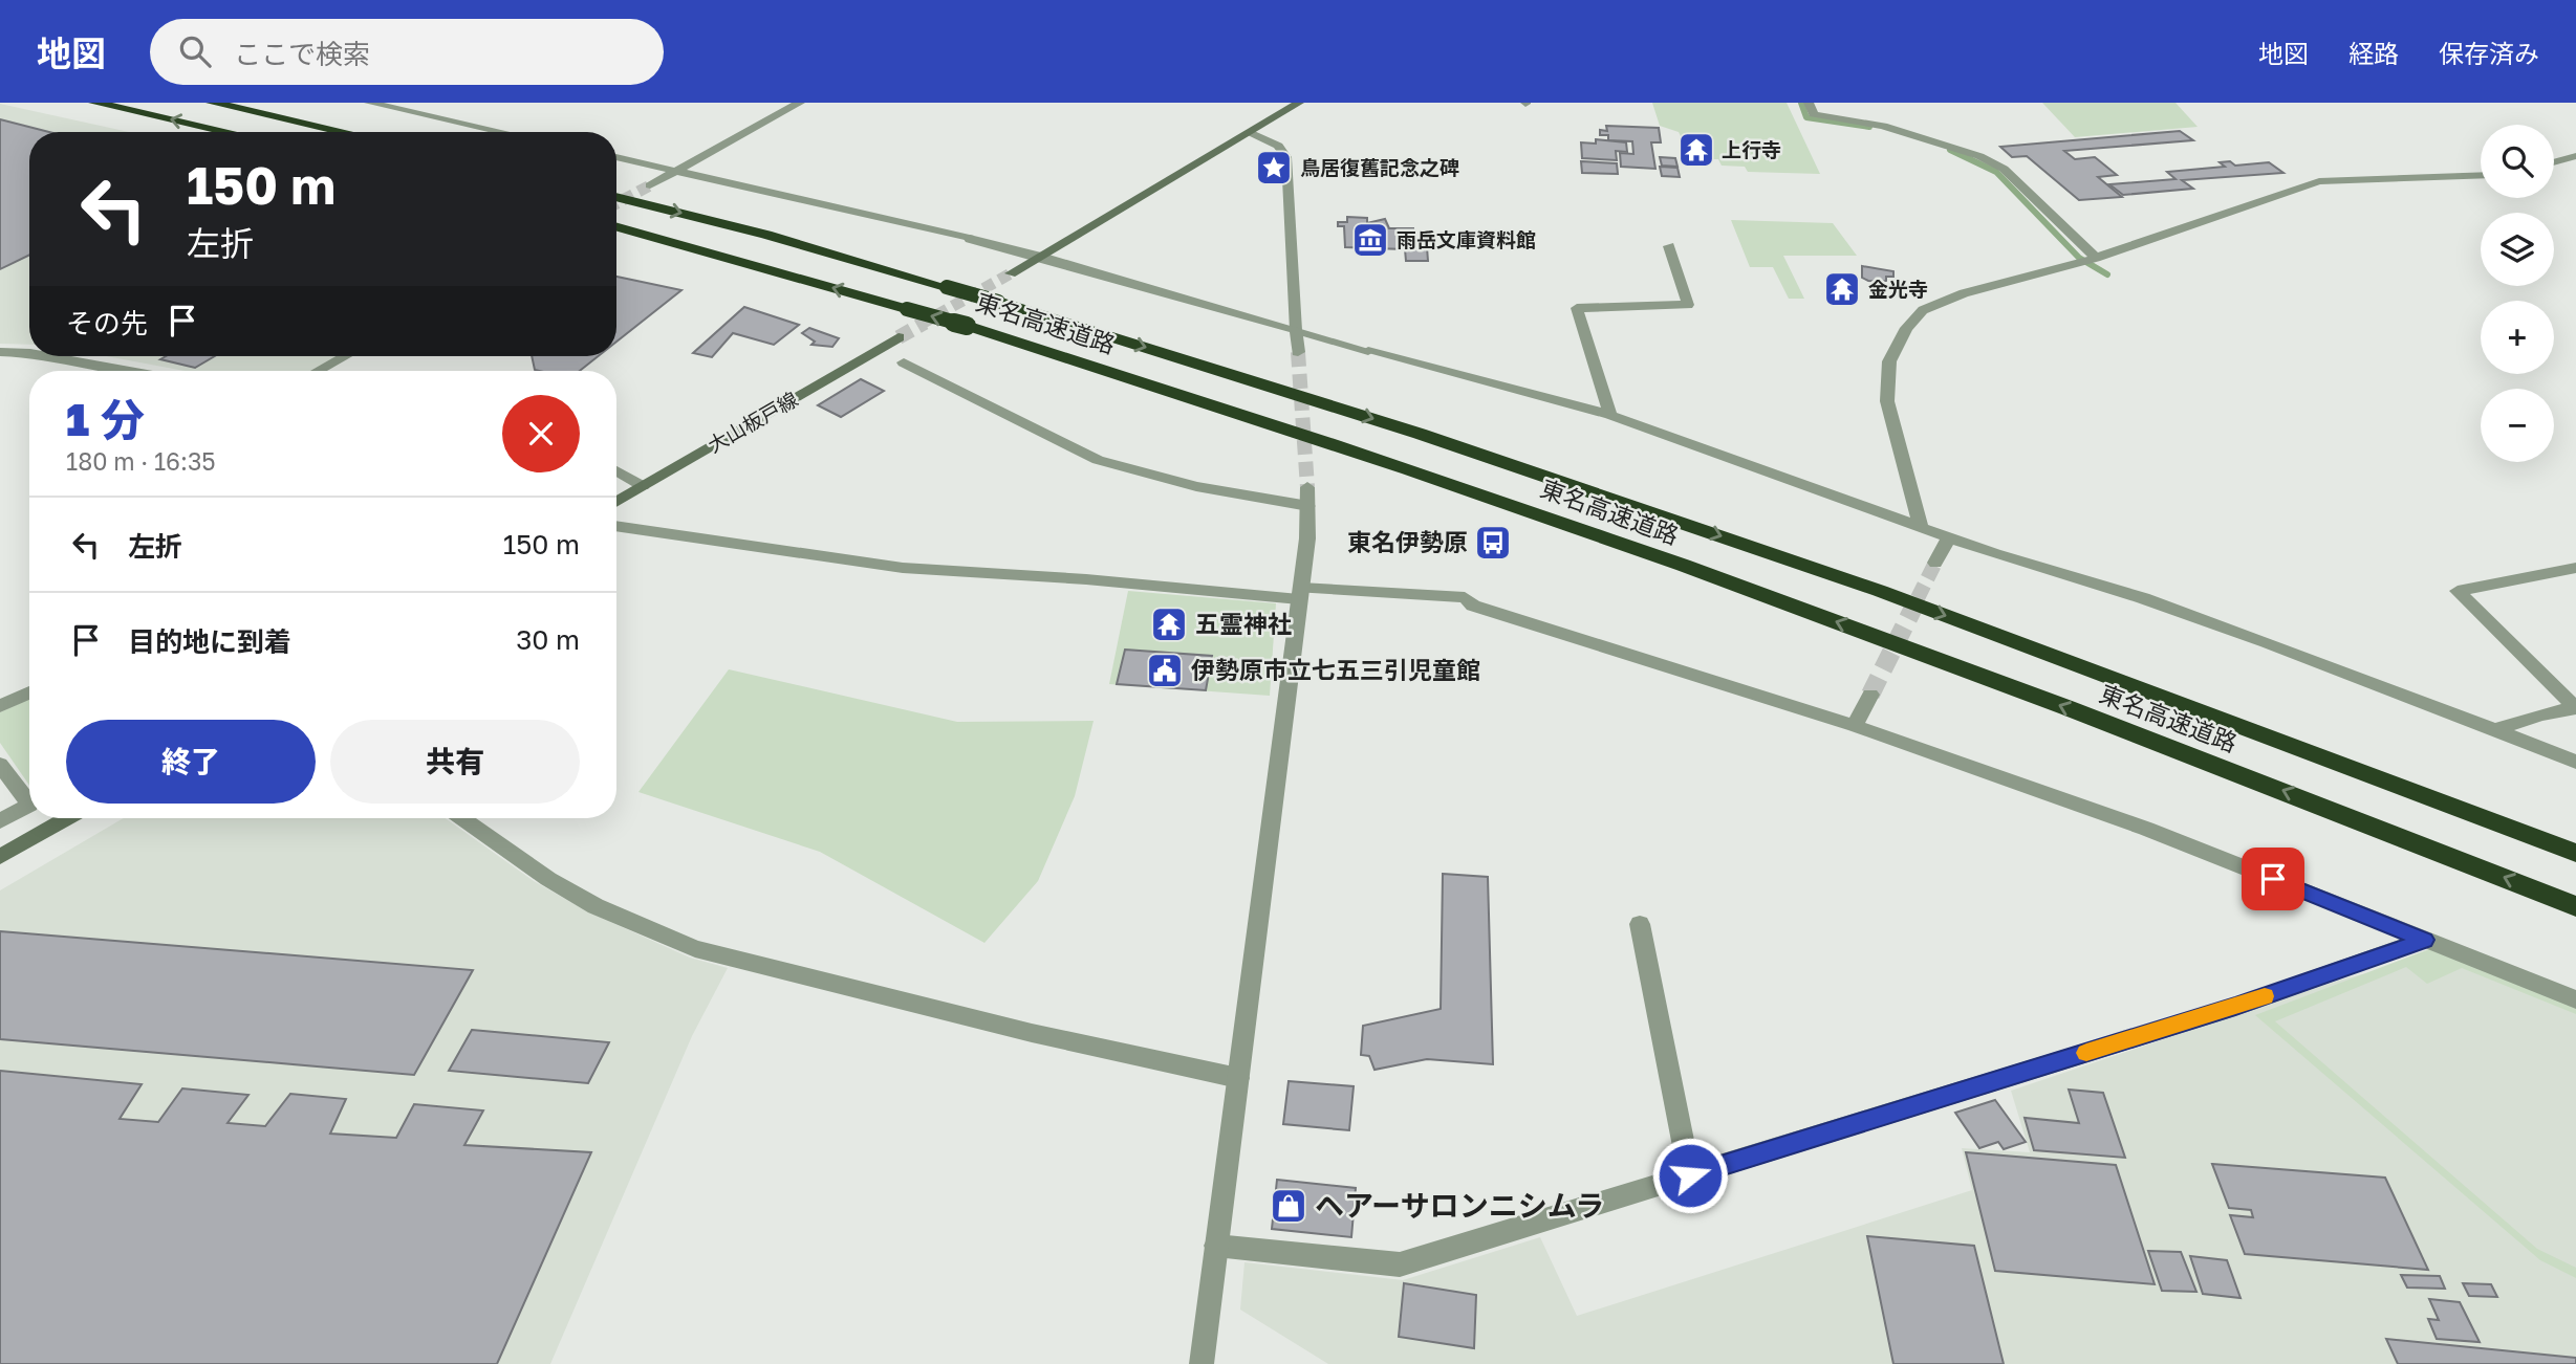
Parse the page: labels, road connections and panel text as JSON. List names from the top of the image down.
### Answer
{
  "streets": {
    "highway": ["東名高速道路"],
    "main road": ["大山板戸線"]
  },
  "places": {
    "temple": ["上行寺", "金光寺", "五霊神社"],
    "place": ["鳥居復舊記念之碑"],
    "museum": ["雨岳文庫資料館"],
    "bus stop": ["東名伊勢原"],
    "public building": ["伊勢原市立七五三引児童館"],
    "shop": ["ヘアーサロンニシムラ"]
  },
  "page": {
    "header": "地図",
    "search": "ここで検索",
    "nav": ["地図", "経路", "保存済み"],
    "map_buttons": ["+", "−"],
    "turn": ["150 m", "左折"],
    "then": "その先",
    "heading": ["1 分", "180 m · 16:35"],
    "list": [
      {
        "name": "左折",
        "value": "150 m"
      },
      {
        "name": "目的地に到着",
        "value": "30 m"
      }
    ],
    "buttons": ["終了", "共有"]
  }
}
